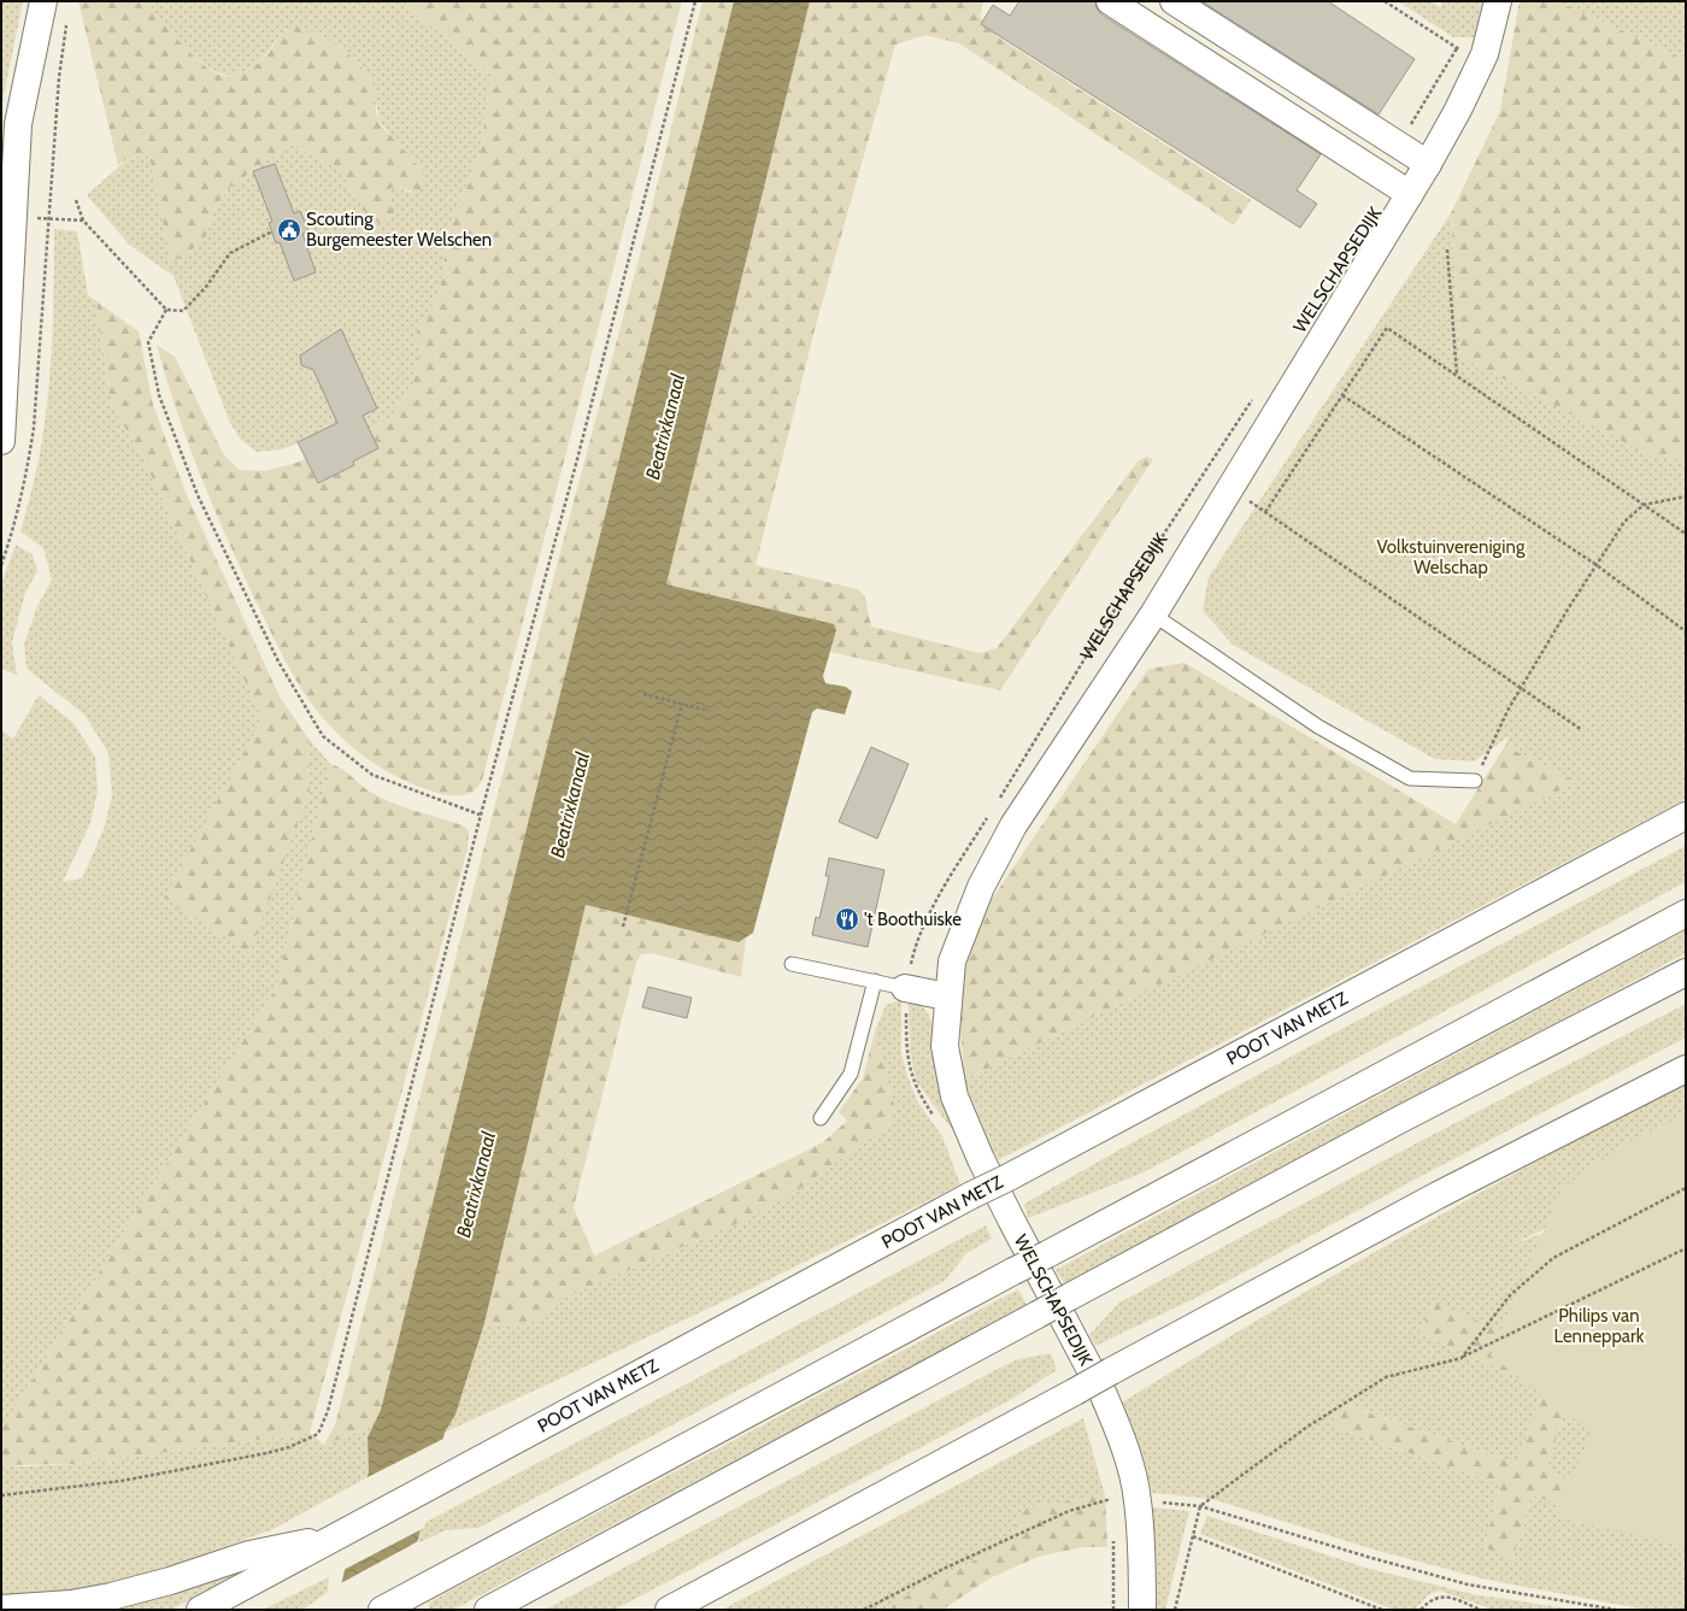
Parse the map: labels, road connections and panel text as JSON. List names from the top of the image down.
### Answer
{
  "streets": {
    "main road": ["WELSCHAPSEDIJK", "POOT VAN METZ"]
  },
  "water": ["Beatrixkanaal"],
  "parks": ["Volkstuinvereniging Welschap", "Philips van Lenneppark"],
  "places": {
    "public building": ["Scouting Burgemeester Welschen"],
    "restaurant": ["'t Boothuiske"]
  }
}
